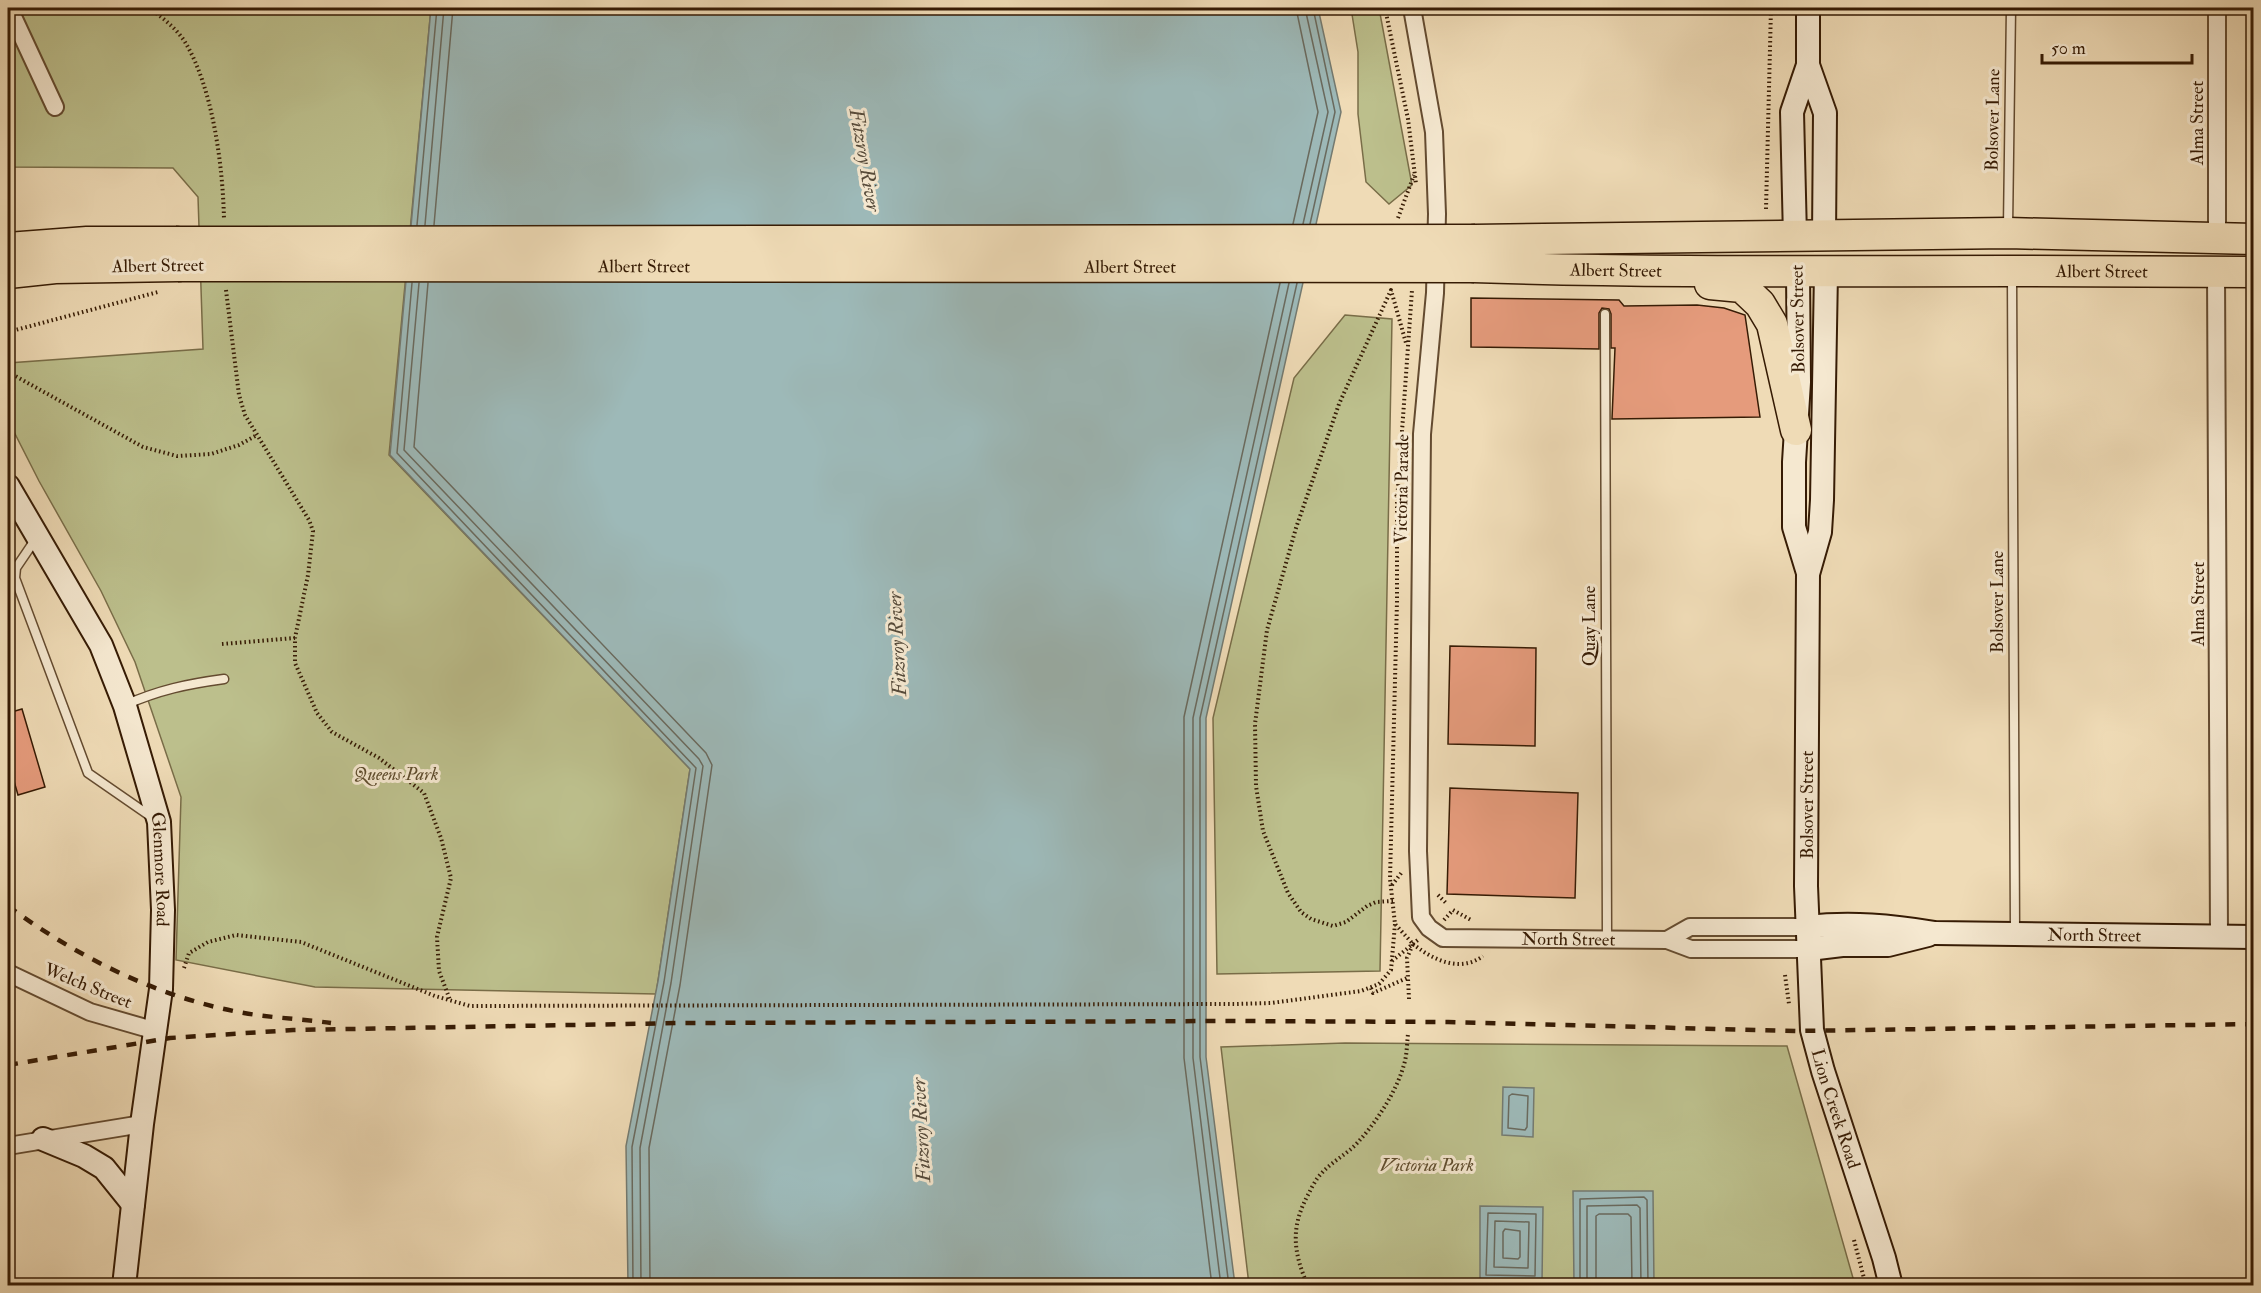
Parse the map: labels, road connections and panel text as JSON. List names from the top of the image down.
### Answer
{
  "streets": {
    "highway": ["Albert Street", "Bolsover Street"],
    "street": [
      "Alma Street",
      "Victoria Parade",
      "Glenmore Road",
      "North Street",
      "Welch Street",
      "Lion Creek Road"
    ],
    "lane": ["Bolsover Lane", "Quay Lane"]
  },
  "crossings": [
    ["Bolsover Lane", "Albert Street"],
    ["Bolsover Lane", "North Street"],
    ["Alma Street", "Albert Street"],
    ["Alma Street", "North Street"],
    ["Albert Street", "Bolsover Street"],
    ["Bolsover Street", "North Street"],
    ["Bolsover Street", "Lion Creek Road"],
    ["Victoria Parade", "North Street"],
    ["Quay Lane", "North Street"],
    ["Glenmore Road", "Welch Street"],
    ["North Street", "Lion Creek Road"]
  ],
  "water": ["Fitzroy River"],
  "parks": ["Queens Park", "Victoria Park"],
  "scale_bar": "50 m"
}
